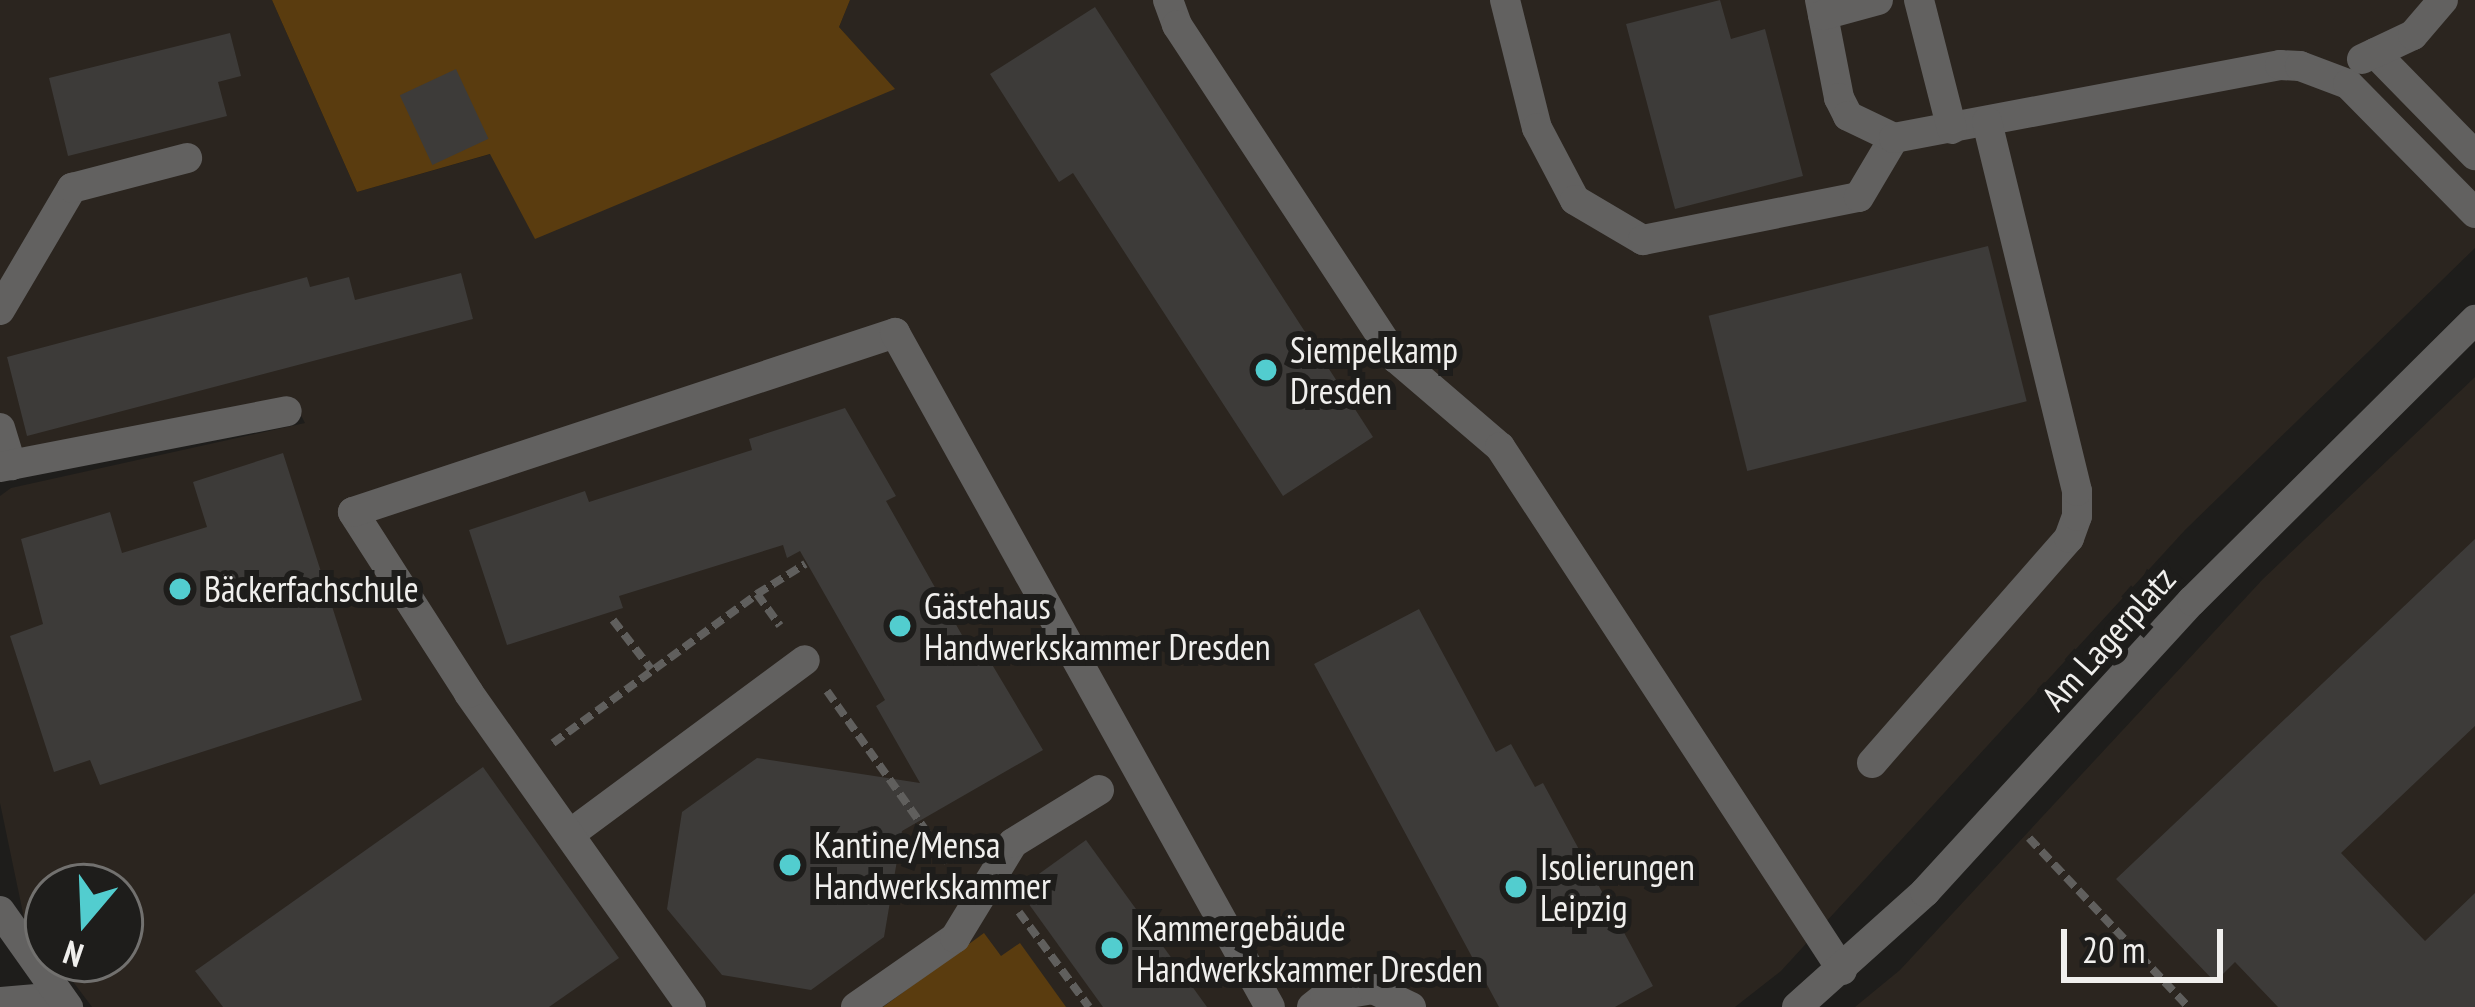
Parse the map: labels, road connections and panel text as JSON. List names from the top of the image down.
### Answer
{
  "streets": {
    "street": ["Am Lagerplatz"]
  },
  "places": [
    "Siempelkamp Dresden",
    "Bäckerfachschule",
    "Gästehaus Handwerkskammer Dresden",
    "Kantine/Mensa Handwerkskammer",
    "Isolierungen Leipzig",
    "Kammergebäude Handwerkskammer Dresden"
  ],
  "scale_bar": "20 m",
  "north": "bottom"
}
